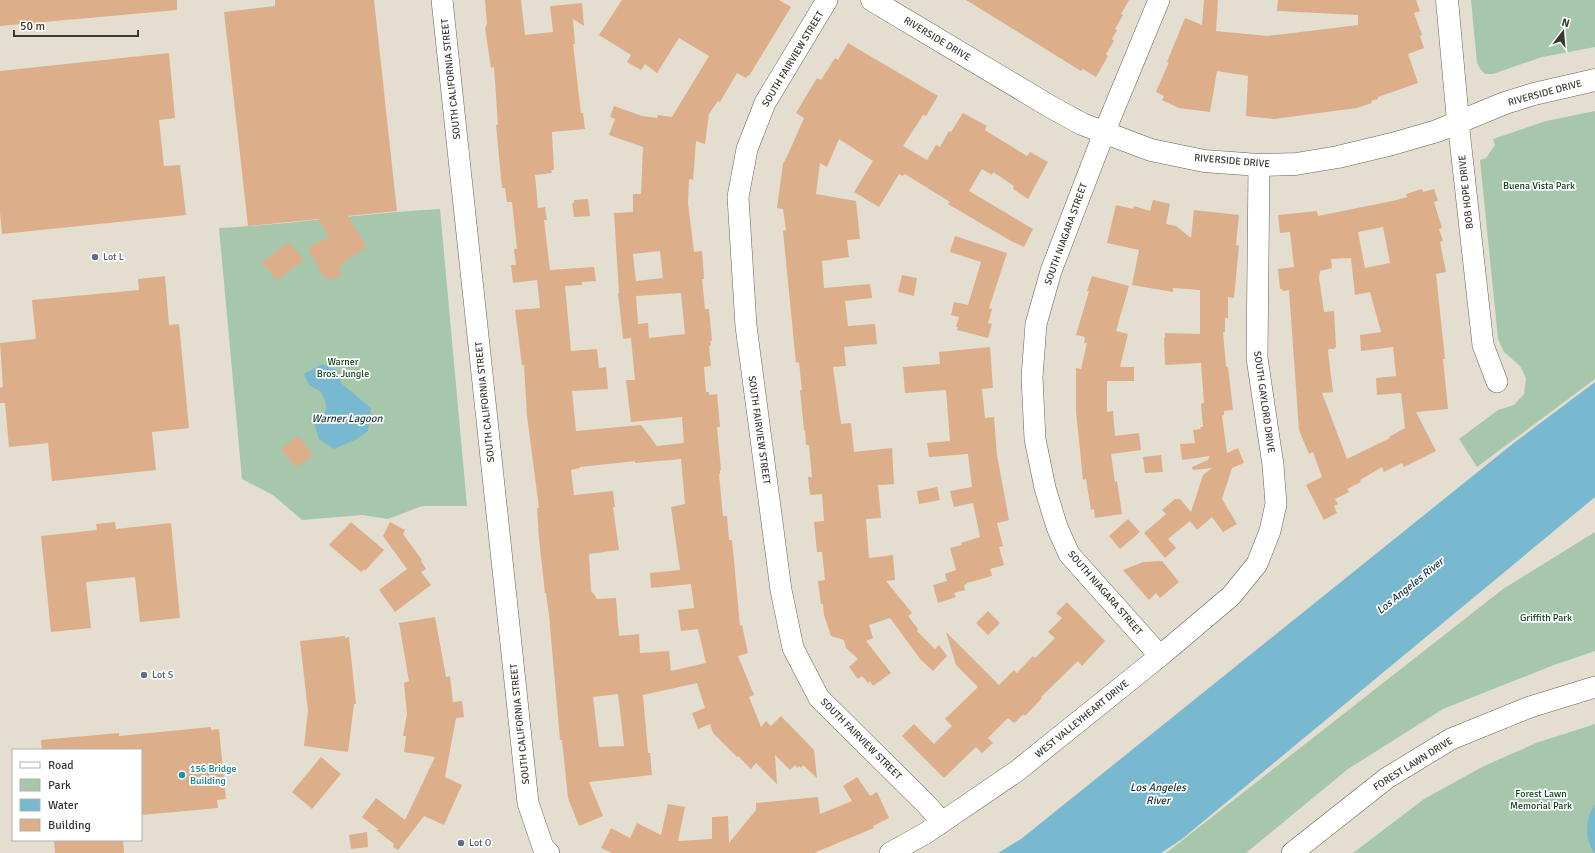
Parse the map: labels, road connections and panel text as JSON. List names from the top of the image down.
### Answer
{
  "streets": {
    "main road": ["RIVERSIDE DRIVE", "BOB HOPE DRIVE"],
    "street": [
      "SOUTH FAIRVIEW STREET",
      "SOUTH CALIFORNIA STREET",
      "SOUTH NIAGARA STREET",
      "SOUTH GAYLORD DRIVE",
      "WEST VALLEYHEART DRIVE",
      "FOREST LAWN DRIVE"
    ]
  },
  "crossings": [
    ["RIVERSIDE DRIVE", "BOB HOPE DRIVE"],
    ["RIVERSIDE DRIVE", "SOUTH NIAGARA STREET"],
    ["RIVERSIDE DRIVE", "SOUTH GAYLORD DRIVE"],
    ["SOUTH FAIRVIEW STREET", "WEST VALLEYHEART DRIVE"],
    ["SOUTH NIAGARA STREET", "WEST VALLEYHEART DRIVE"],
    ["SOUTH GAYLORD DRIVE", "WEST VALLEYHEART DRIVE"]
  ],
  "water": ["Warner Lagoon", "Los Angeles River"],
  "parks": [
    "Buena Vista Park",
    "Warner Bros. Jungle",
    "Griffith Park",
    "Forest Lawn Memorial Park"
  ],
  "places": [
    "Lot L",
    "Lot S",
    "156 Bridge Building",
    "Lot O"
  ],
  "legend": [
    "Road",
    "Park",
    "Water",
    "Building"
  ],
  "scale_bar": "50 m",
  "north": "top"
}
